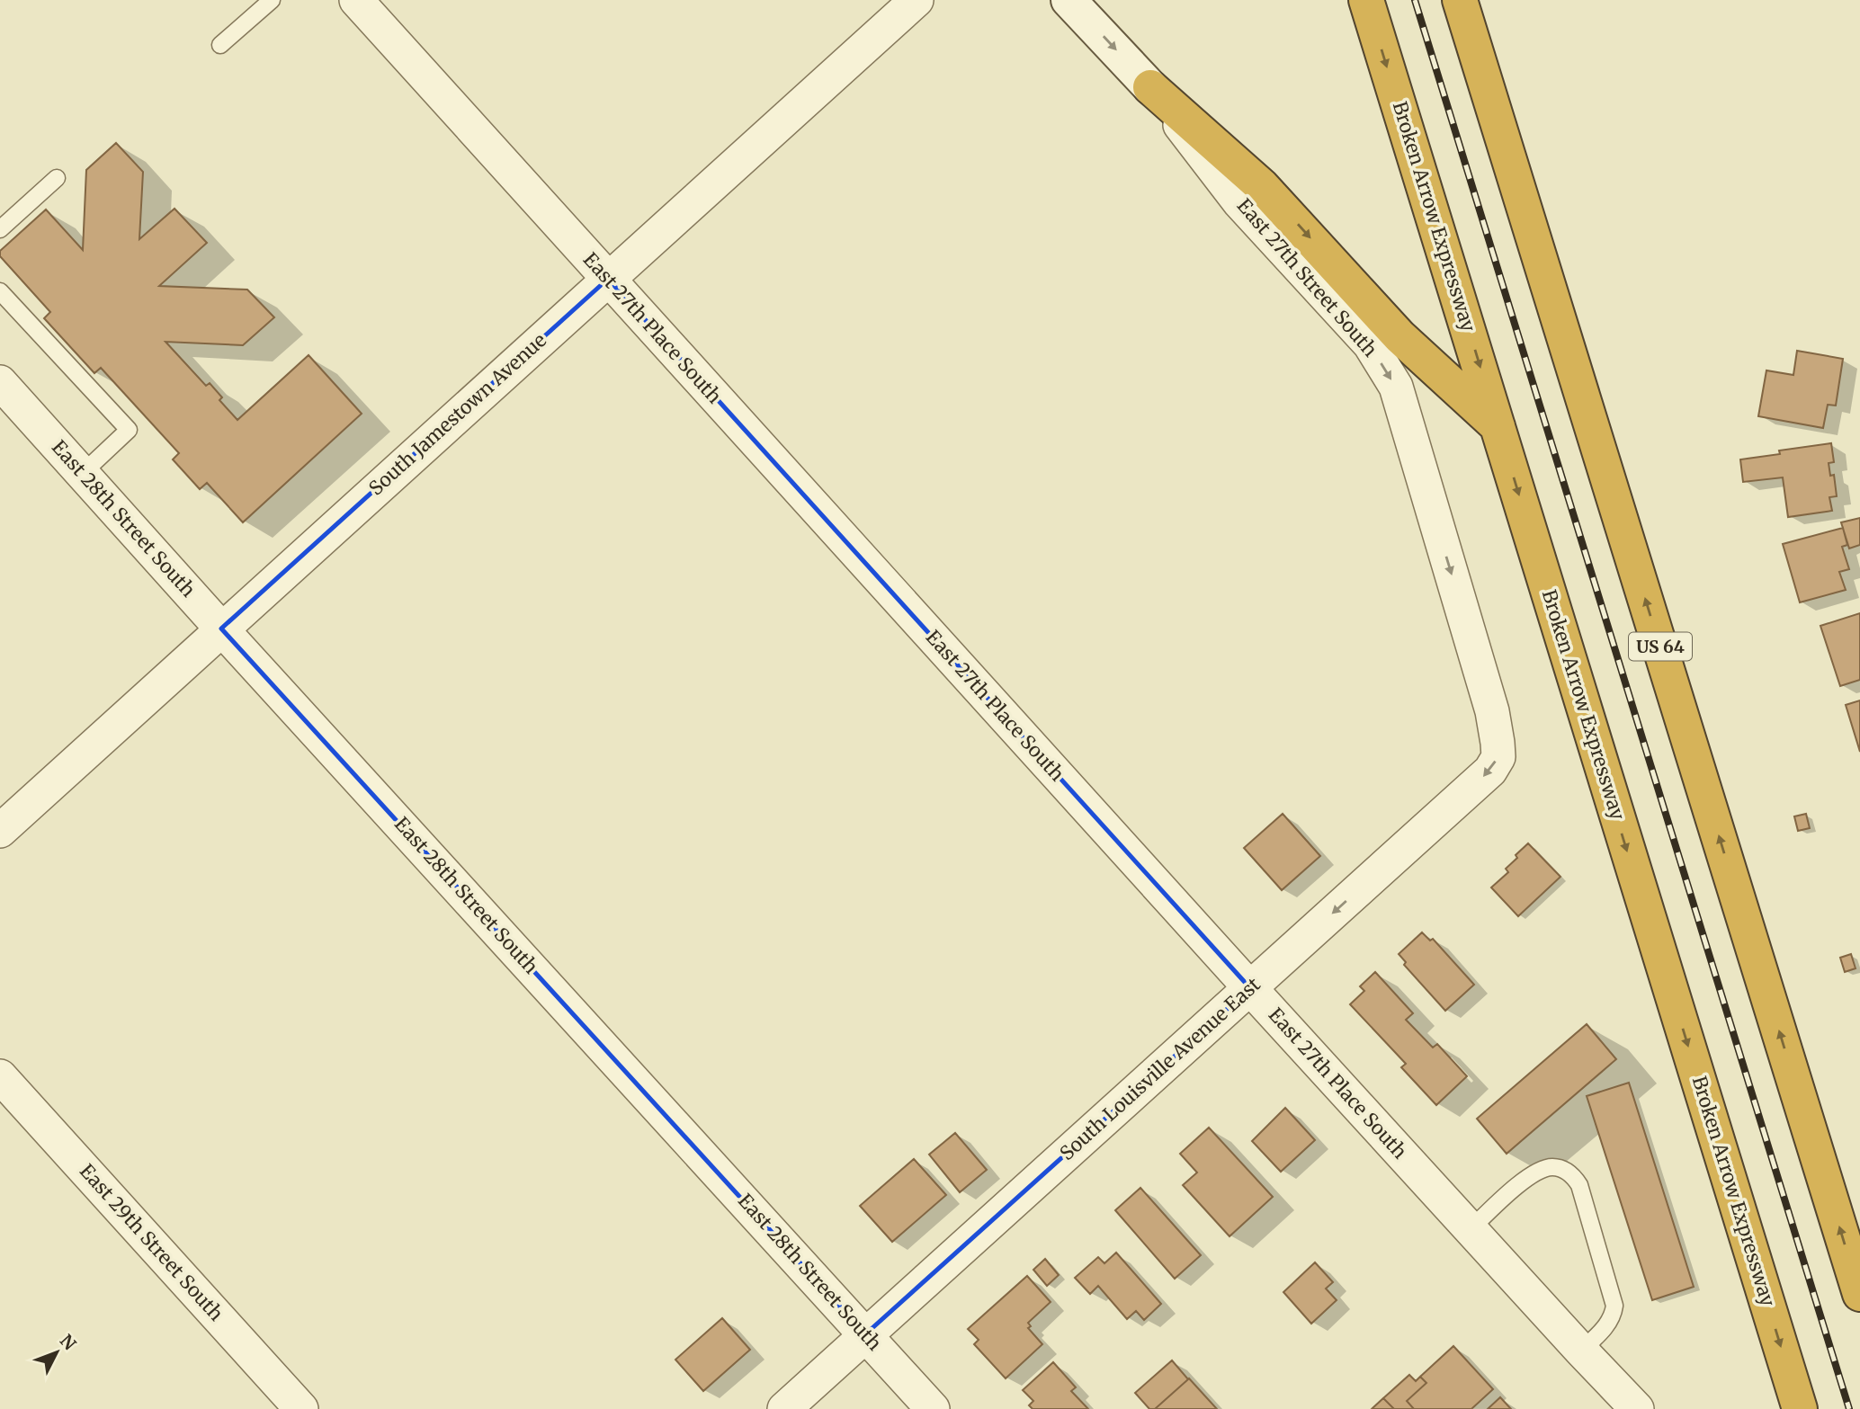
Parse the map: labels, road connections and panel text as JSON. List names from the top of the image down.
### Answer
{
  "streets": {
    "highway": ["Broken Arrow Expressway", "US 64"],
    "street": [
      "East 27th Street South",
      "East 27th Place South",
      "South Jamestown Avenue",
      "East 28th Street South",
      "South Louisville Avenue East",
      "East 29th Street South"
    ]
  },
  "crossings": [
    ["East 27th Street South", "South Louisville Avenue East"],
    ["East 27th Place South", "South Jamestown Avenue"],
    ["East 27th Place South", "South Louisville Avenue East"],
    ["South Jamestown Avenue", "East 28th Street South"],
    ["East 28th Street South", "South Louisville Avenue East"]
  ],
  "one_way": ["East 27th Street South", "South Louisville Avenue East"],
  "north": "top right"
}
